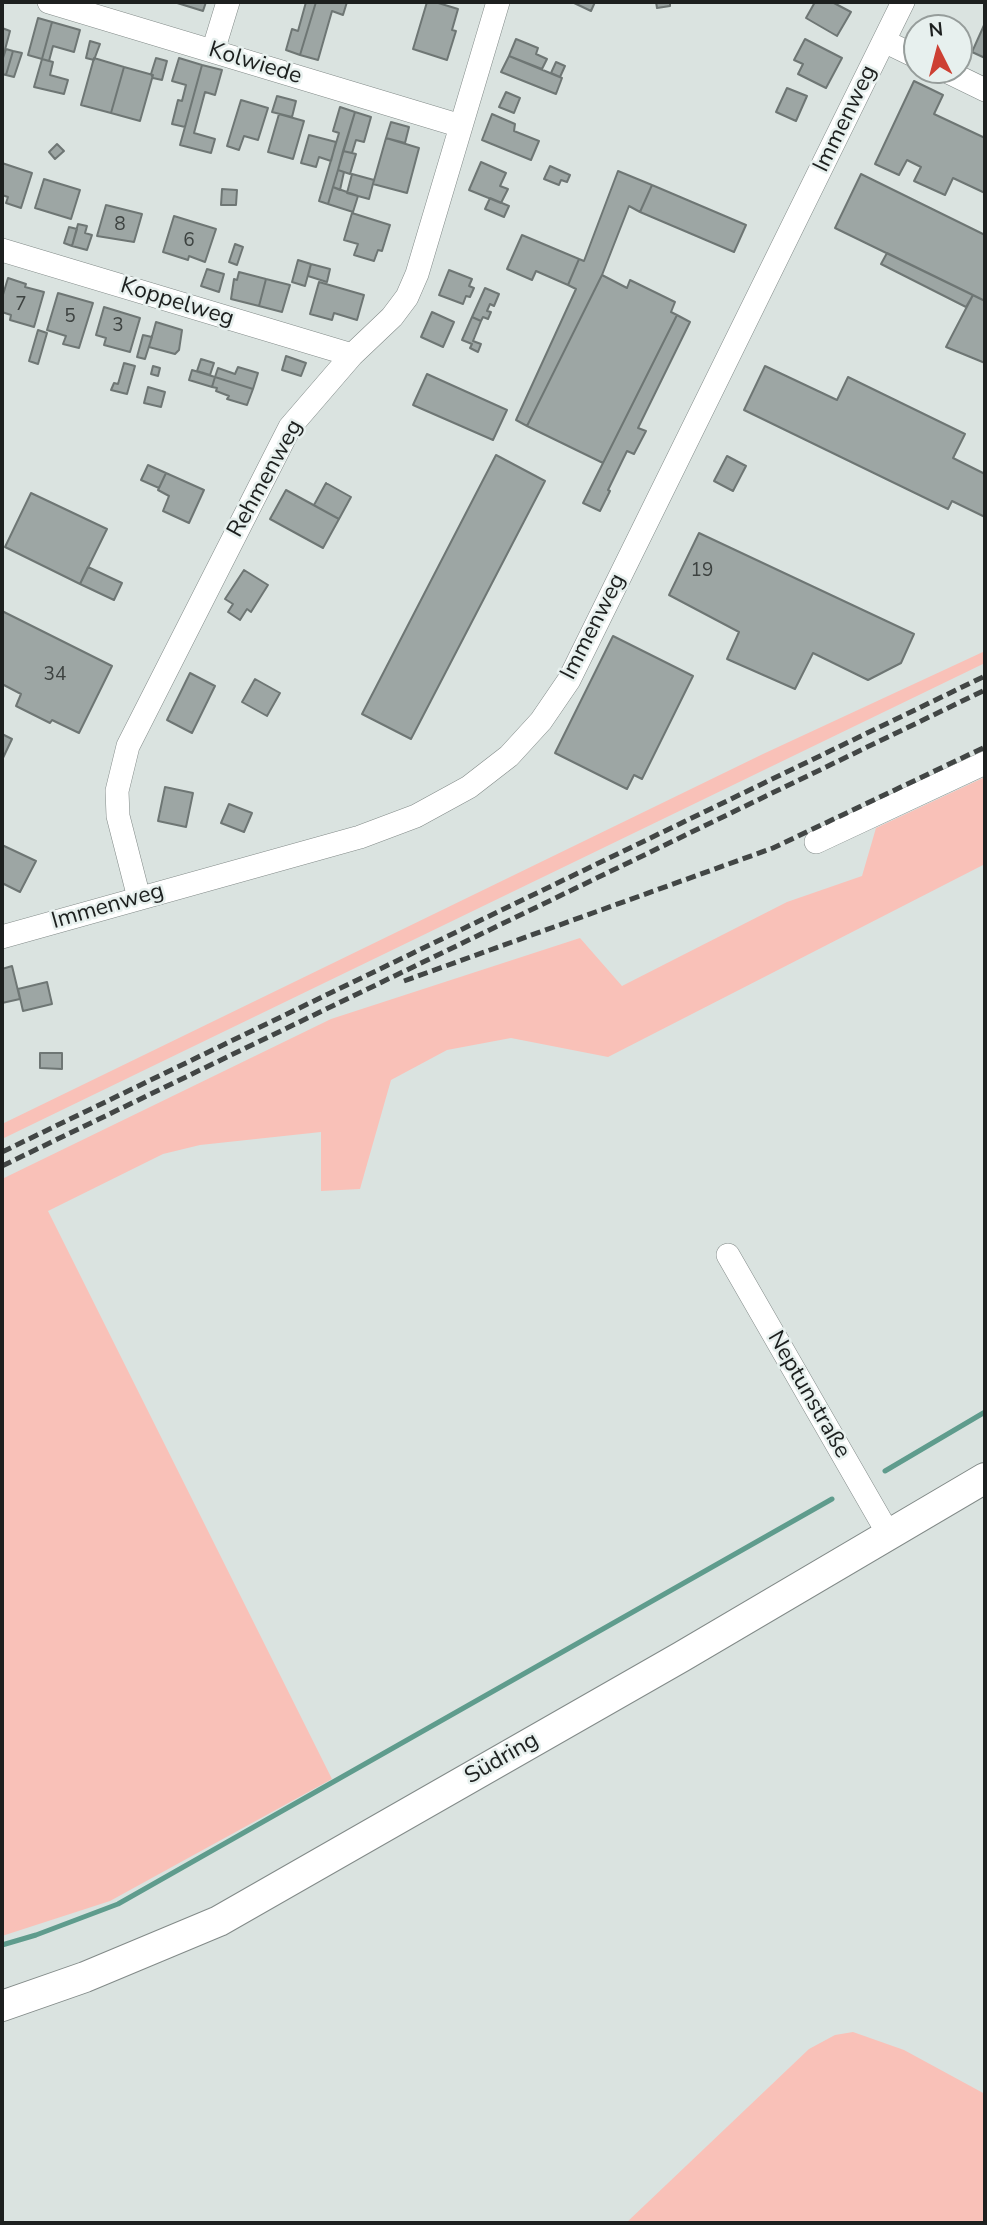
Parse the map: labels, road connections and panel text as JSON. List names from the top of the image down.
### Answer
{
  "streets": {
    "main road": ["Südring"],
    "street": [
      "Kolwiede",
      "Immenweg",
      "Koppelweg",
      "Rehmenweg",
      "Neptunstraße"
    ]
  },
  "crossings": [
    ["Kolwiede", "Rehmenweg"],
    ["Immenweg", "Rehmenweg"],
    ["Koppelweg", "Rehmenweg"],
    ["Neptunstraße", "Südring"]
  ],
  "house_numbers": [
    "8",
    "6",
    "7",
    "5",
    "3",
    "19",
    "34"
  ],
  "north": "top"
}
